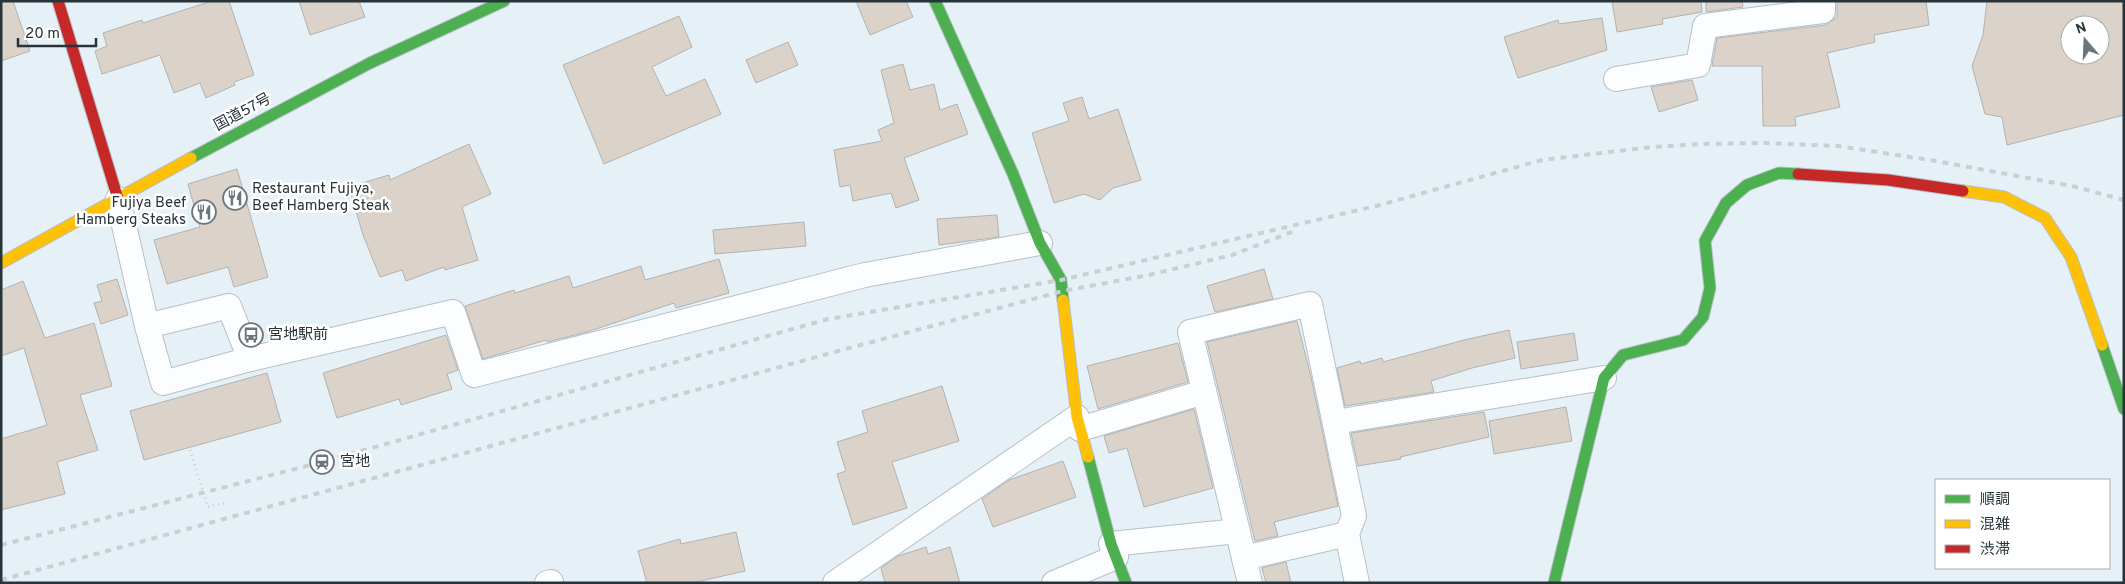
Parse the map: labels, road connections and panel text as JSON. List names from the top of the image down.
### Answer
{
  "streets": {
    "main road": ["国道57号"]
  },
  "places": {
    "restaurant": ["Restaurant Fujiya, Beef Hamberg Steak", "Fujiya Beef Hamberg Steaks"],
    "bus stop": ["宮地駅前"],
    "station": ["宮地"]
  },
  "legend": ["順調", "混雑", "渋滞"],
  "scale_bar": "20 m",
  "north": "top"
}
